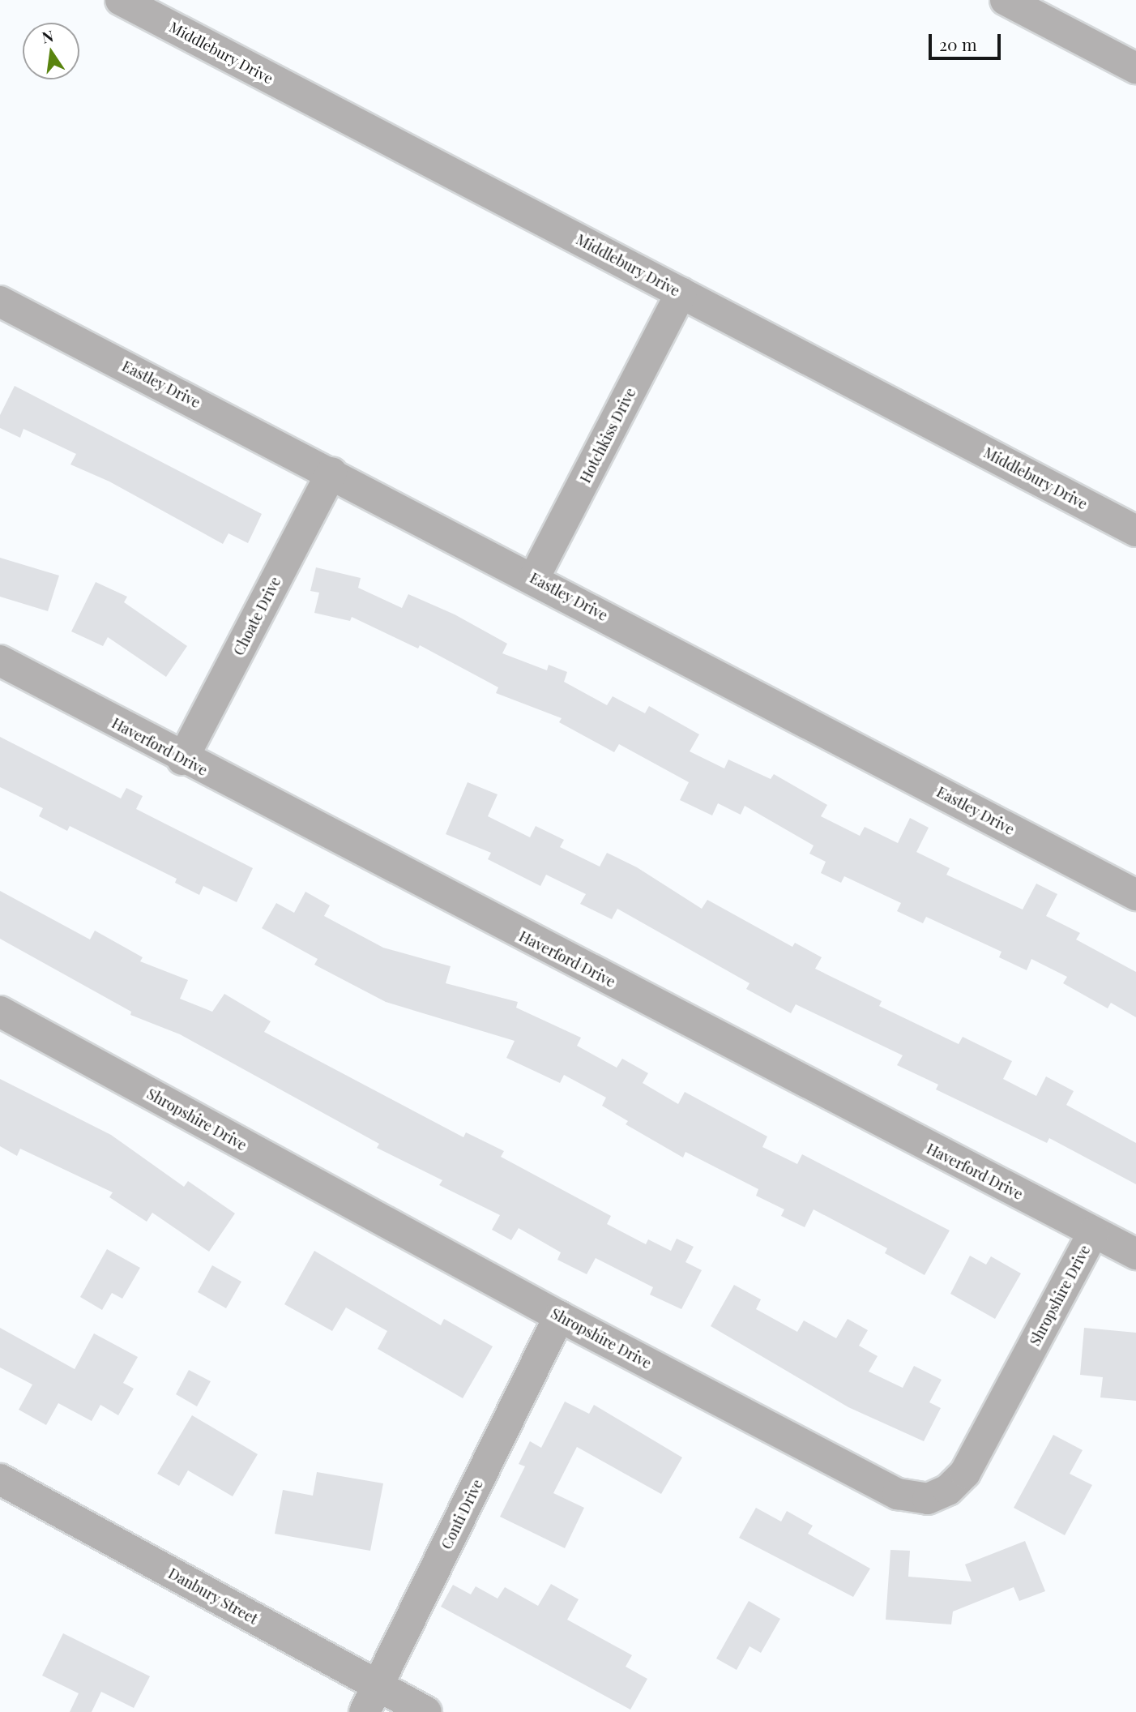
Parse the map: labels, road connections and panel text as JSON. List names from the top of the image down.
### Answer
{
  "streets": {
    "street": [
      "Middlebury Drive",
      "Eastley Drive",
      "Hotchkiss Drive",
      "Choate Drive",
      "Haverford Drive",
      "Shropshire Drive",
      "Conti Drive",
      "Danbury Street"
    ]
  },
  "crossings": [
    ["Middlebury Drive", "Hotchkiss Drive"],
    ["Eastley Drive", "Hotchkiss Drive"],
    ["Eastley Drive", "Choate Drive"],
    ["Choate Drive", "Haverford Drive"],
    ["Haverford Drive", "Shropshire Drive"],
    ["Shropshire Drive", "Conti Drive"],
    ["Conti Drive", "Danbury Street"]
  ],
  "scale_bar": "20 m",
  "north": "top"
}
